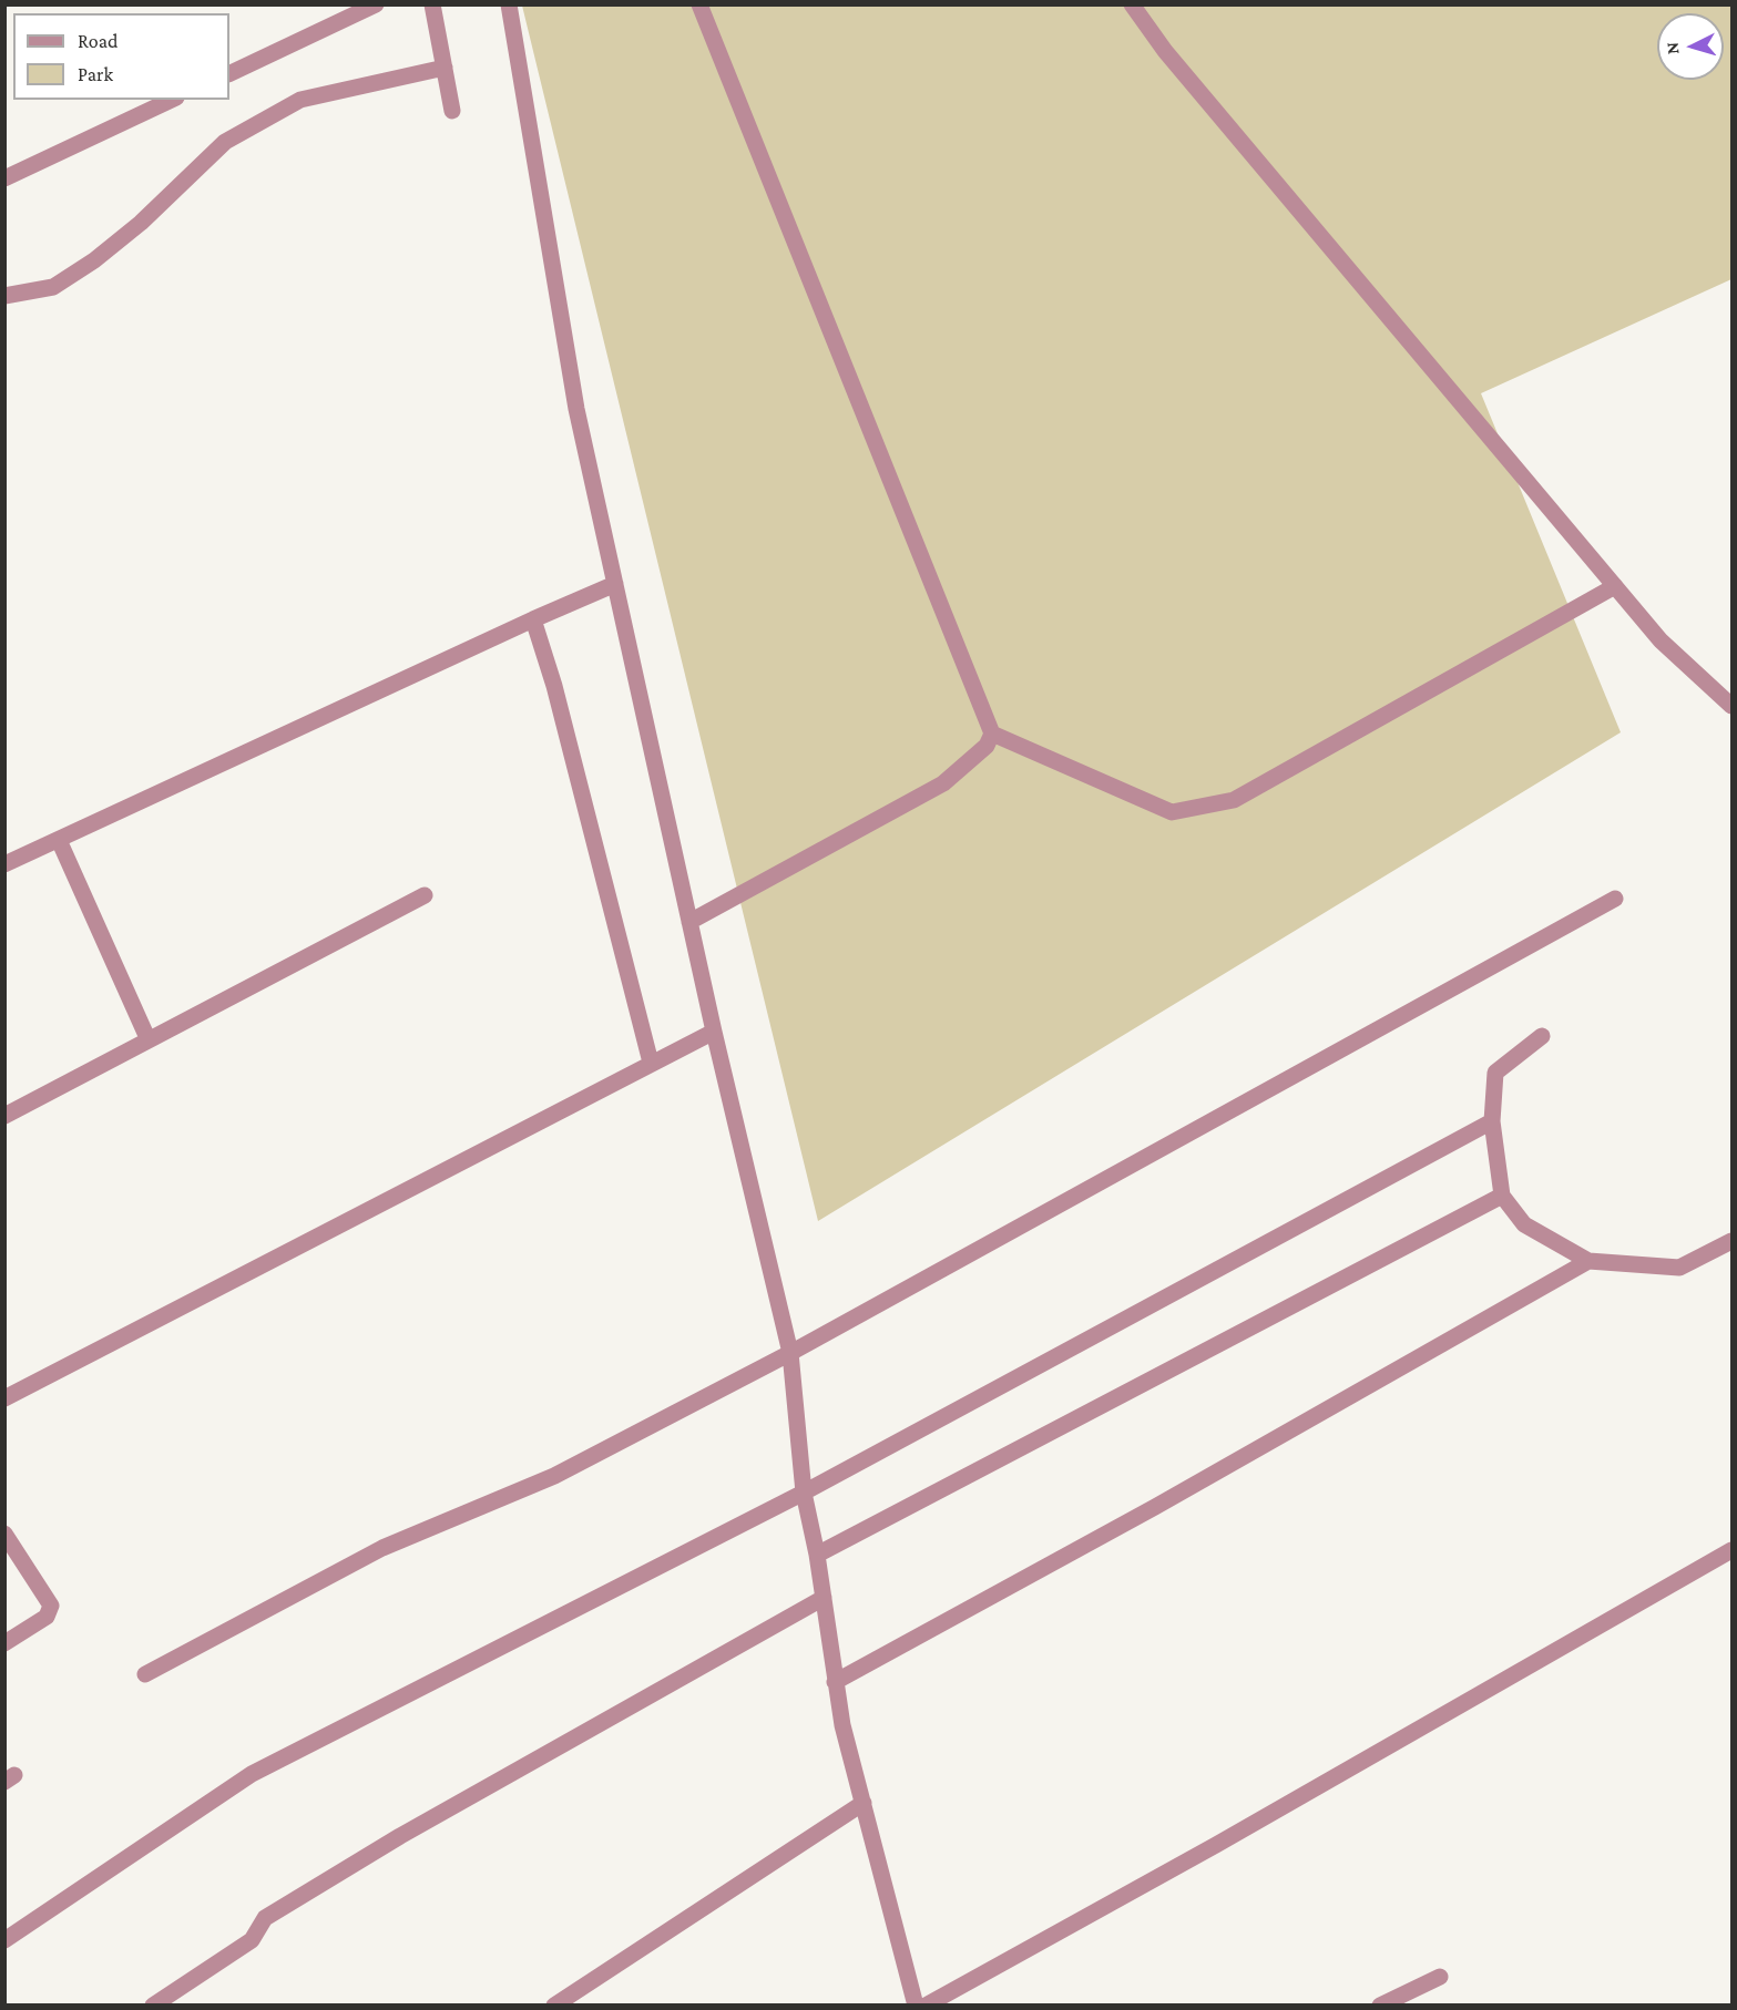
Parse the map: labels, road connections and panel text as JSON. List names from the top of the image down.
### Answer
{
  "legend": ["Road", "Park"],
  "north": "left"
}
